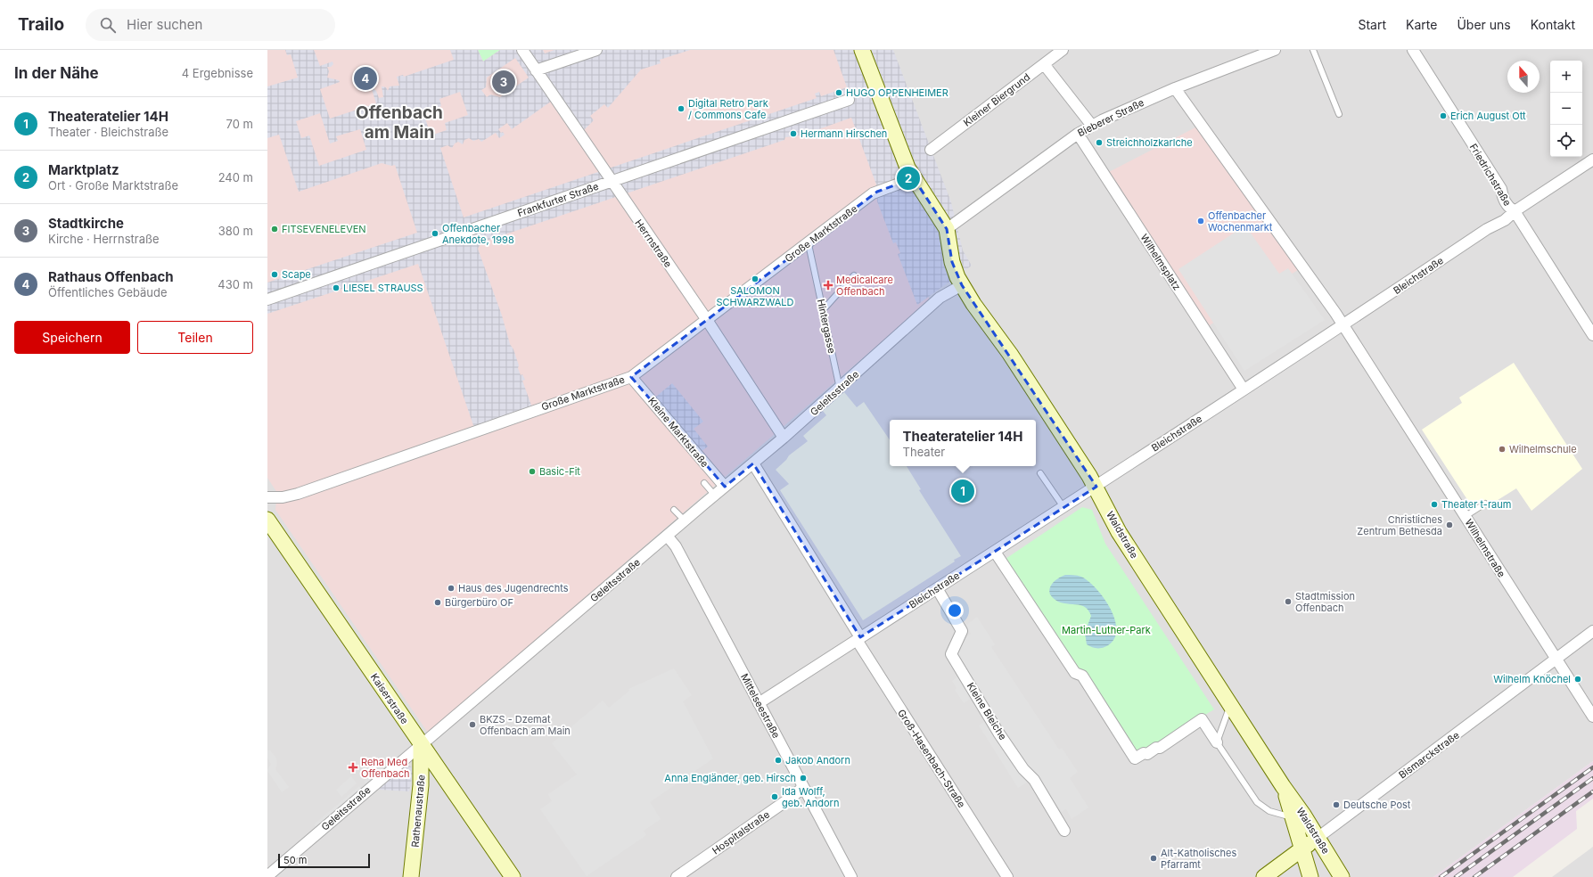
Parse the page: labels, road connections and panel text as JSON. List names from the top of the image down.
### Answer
{
  "streets": {
    "street": [
      "Kleiner Biergrund",
      "Bieberer Straße",
      "Friedrichstraße",
      "Frankfurter Straße",
      "Große Marktstraße",
      "Herrnstraße",
      "Wilhelmsplatz",
      "Bleichstraße",
      "Geleitsstraße",
      "Kleine Marktstraße",
      "Waldstraße",
      "Wilhelmstraße",
      "Kaiserstraße",
      "Mittelseestraße",
      "Kleine Bleiche",
      "Bismarckstraße",
      "Groß-Hasenbach-Straße",
      "Rathenaustraße",
      "Hospitalstraße"
    ],
    "lane": ["Hintergasse"]
  },
  "crossings": [
    ["Bieberer Straße", "Wilhelmsplatz"],
    ["Bieberer Straße", "Waldstraße"],
    ["Friedrichstraße", "Bleichstraße"],
    ["Frankfurter Straße", "Herrnstraße"],
    ["Große Marktstraße", "Herrnstraße"],
    ["Große Marktstraße", "Hintergasse"],
    ["Große Marktstraße", "Kleine Marktstraße"],
    ["Herrnstraße", "Geleitsstraße"],
    ["Wilhelmsplatz", "Bleichstraße"],
    ["Bleichstraße", "Waldstraße"],
    ["Bleichstraße", "Wilhelmstraße"],
    ["Bleichstraße", "Mittelseestraße"],
    ["Bleichstraße", "Kleine Bleiche"],
    ["Bleichstraße", "Groß-Hasenbach-Straße"],
    ["Hintergasse", "Geleitsstraße"],
    ["Geleitsstraße", "Kleine Marktstraße"],
    ["Geleitsstraße", "Waldstraße"],
    ["Geleitsstraße", "Kaiserstraße"],
    ["Geleitsstraße", "Mittelseestraße"],
    ["Geleitsstraße", "Groß-Hasenbach-Straße"],
    ["Geleitsstraße", "Rathenaustraße"],
    ["Waldstraße", "Bismarckstraße"],
    ["Wilhelmstraße", "Bismarckstraße"],
    ["Kaiserstraße", "Rathenaustraße"],
    ["Mittelseestraße", "Hospitalstraße"]
  ],
  "districts": ["Offenbach am Main"],
  "parks": ["Martin-Luther-Park"],
  "places": {
    "other": [
      "HUGO OPPENHEIMER",
      "Digital Retro Park / Commons Cafe",
      "Erich August Ott",
      "Hermann Hirschen",
      "Streichholzkarlche",
      "Offenbacher Wochenmarkt",
      "FITSEVENELEVEN",
      "Offenbacher Anekdote, 1998",
      "Scape",
      "SALOMON SCHWARZWALD",
      "LIESEL STRAUSS",
      "Wilhelmschule",
      "Basic-Fit",
      "Theater t-raum",
      "Christliches Zentrum Bethesda",
      "Haus des Jugendrechts",
      "Stadtmission Offenbach",
      "Bürgerbüro OF",
      "Wilhelm Knöchel",
      "BKZS - Dzemat Offenbach am Main",
      "Jakob Andorn",
      "Anna Engländer, geb. Hirsch",
      "Ida Wolff, geb. Andorn",
      "Deutsche Post",
      "Alt-Katholisches Pfarramt"
    ],
    "health": ["Medicalcare Offenbach", "Reha Med Offenbach"]
  },
  "scale_bar": "50 m",
  "north": "top",
  "page": {
    "header": "Trailo",
    "search": "Hier suchen",
    "nav": [
      "Start",
      "Karte",
      "Über uns",
      "Kontakt"
    ],
    "heading": ["In der Nähe", "4 Ergebnisse"],
    "map_buttons": ["+", "−"],
    "pins": [
      "4",
      "3",
      "2",
      "1"
    ],
    "list": [
      {
        "mark": "1",
        "name": "Theateratelier 14H",
        "note": "Theater · Bleichstraße",
        "value": "70 m"
      },
      {
        "mark": "2",
        "name": "Marktplatz",
        "note": "Ort · Große Marktstraße",
        "value": "240 m"
      },
      {
        "mark": "3",
        "name": "Stadtkirche",
        "note": "Kirche · Herrnstraße",
        "value": "380 m"
      },
      {
        "mark": "4",
        "name": "Rathaus Offenbach",
        "note": "Öffentliches Gebäude",
        "value": "430 m"
      }
    ],
    "buttons": ["Speichern", "Teilen"],
    "popup": ["Theateratelier 14H", "Theater"],
    "scale": "50 m"
  }
}
